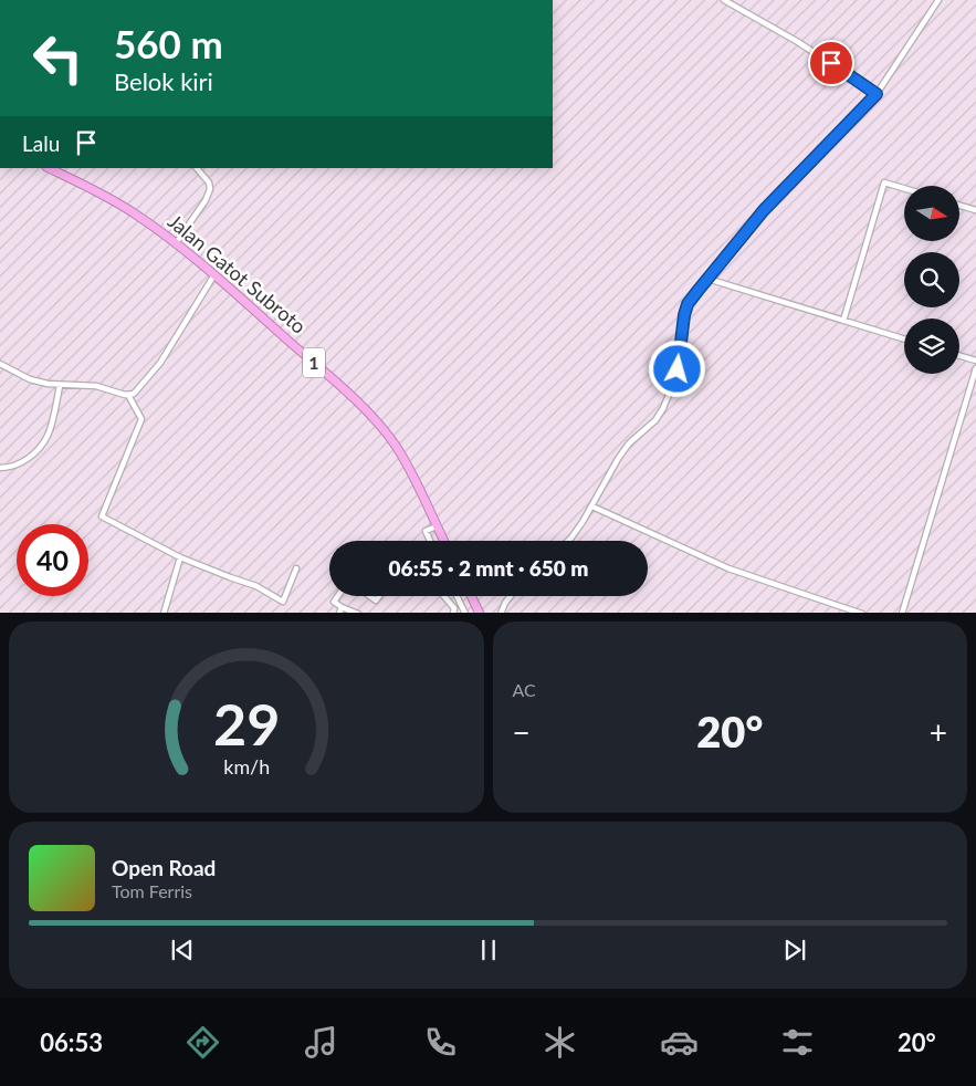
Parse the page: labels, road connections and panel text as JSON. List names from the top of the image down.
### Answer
{
  "streets": {
    "highway": ["Jalan Gatot Subroto", "1"]
  },
  "north": "right",
  "page": {
    "turn": ["560 m", "Belok kiri"],
    "then": "Lalu",
    "limit": "40",
    "trip": "06:55 · 2 mnt · 650 m",
    "tile": "AC",
    "heat": ["−", "20°", "+"],
    "song": ["Open Road", "Tom Ferris"],
    "tabs": ["06:53", "20°"],
    "gauge": ["29", "km/h"]
  }
}
